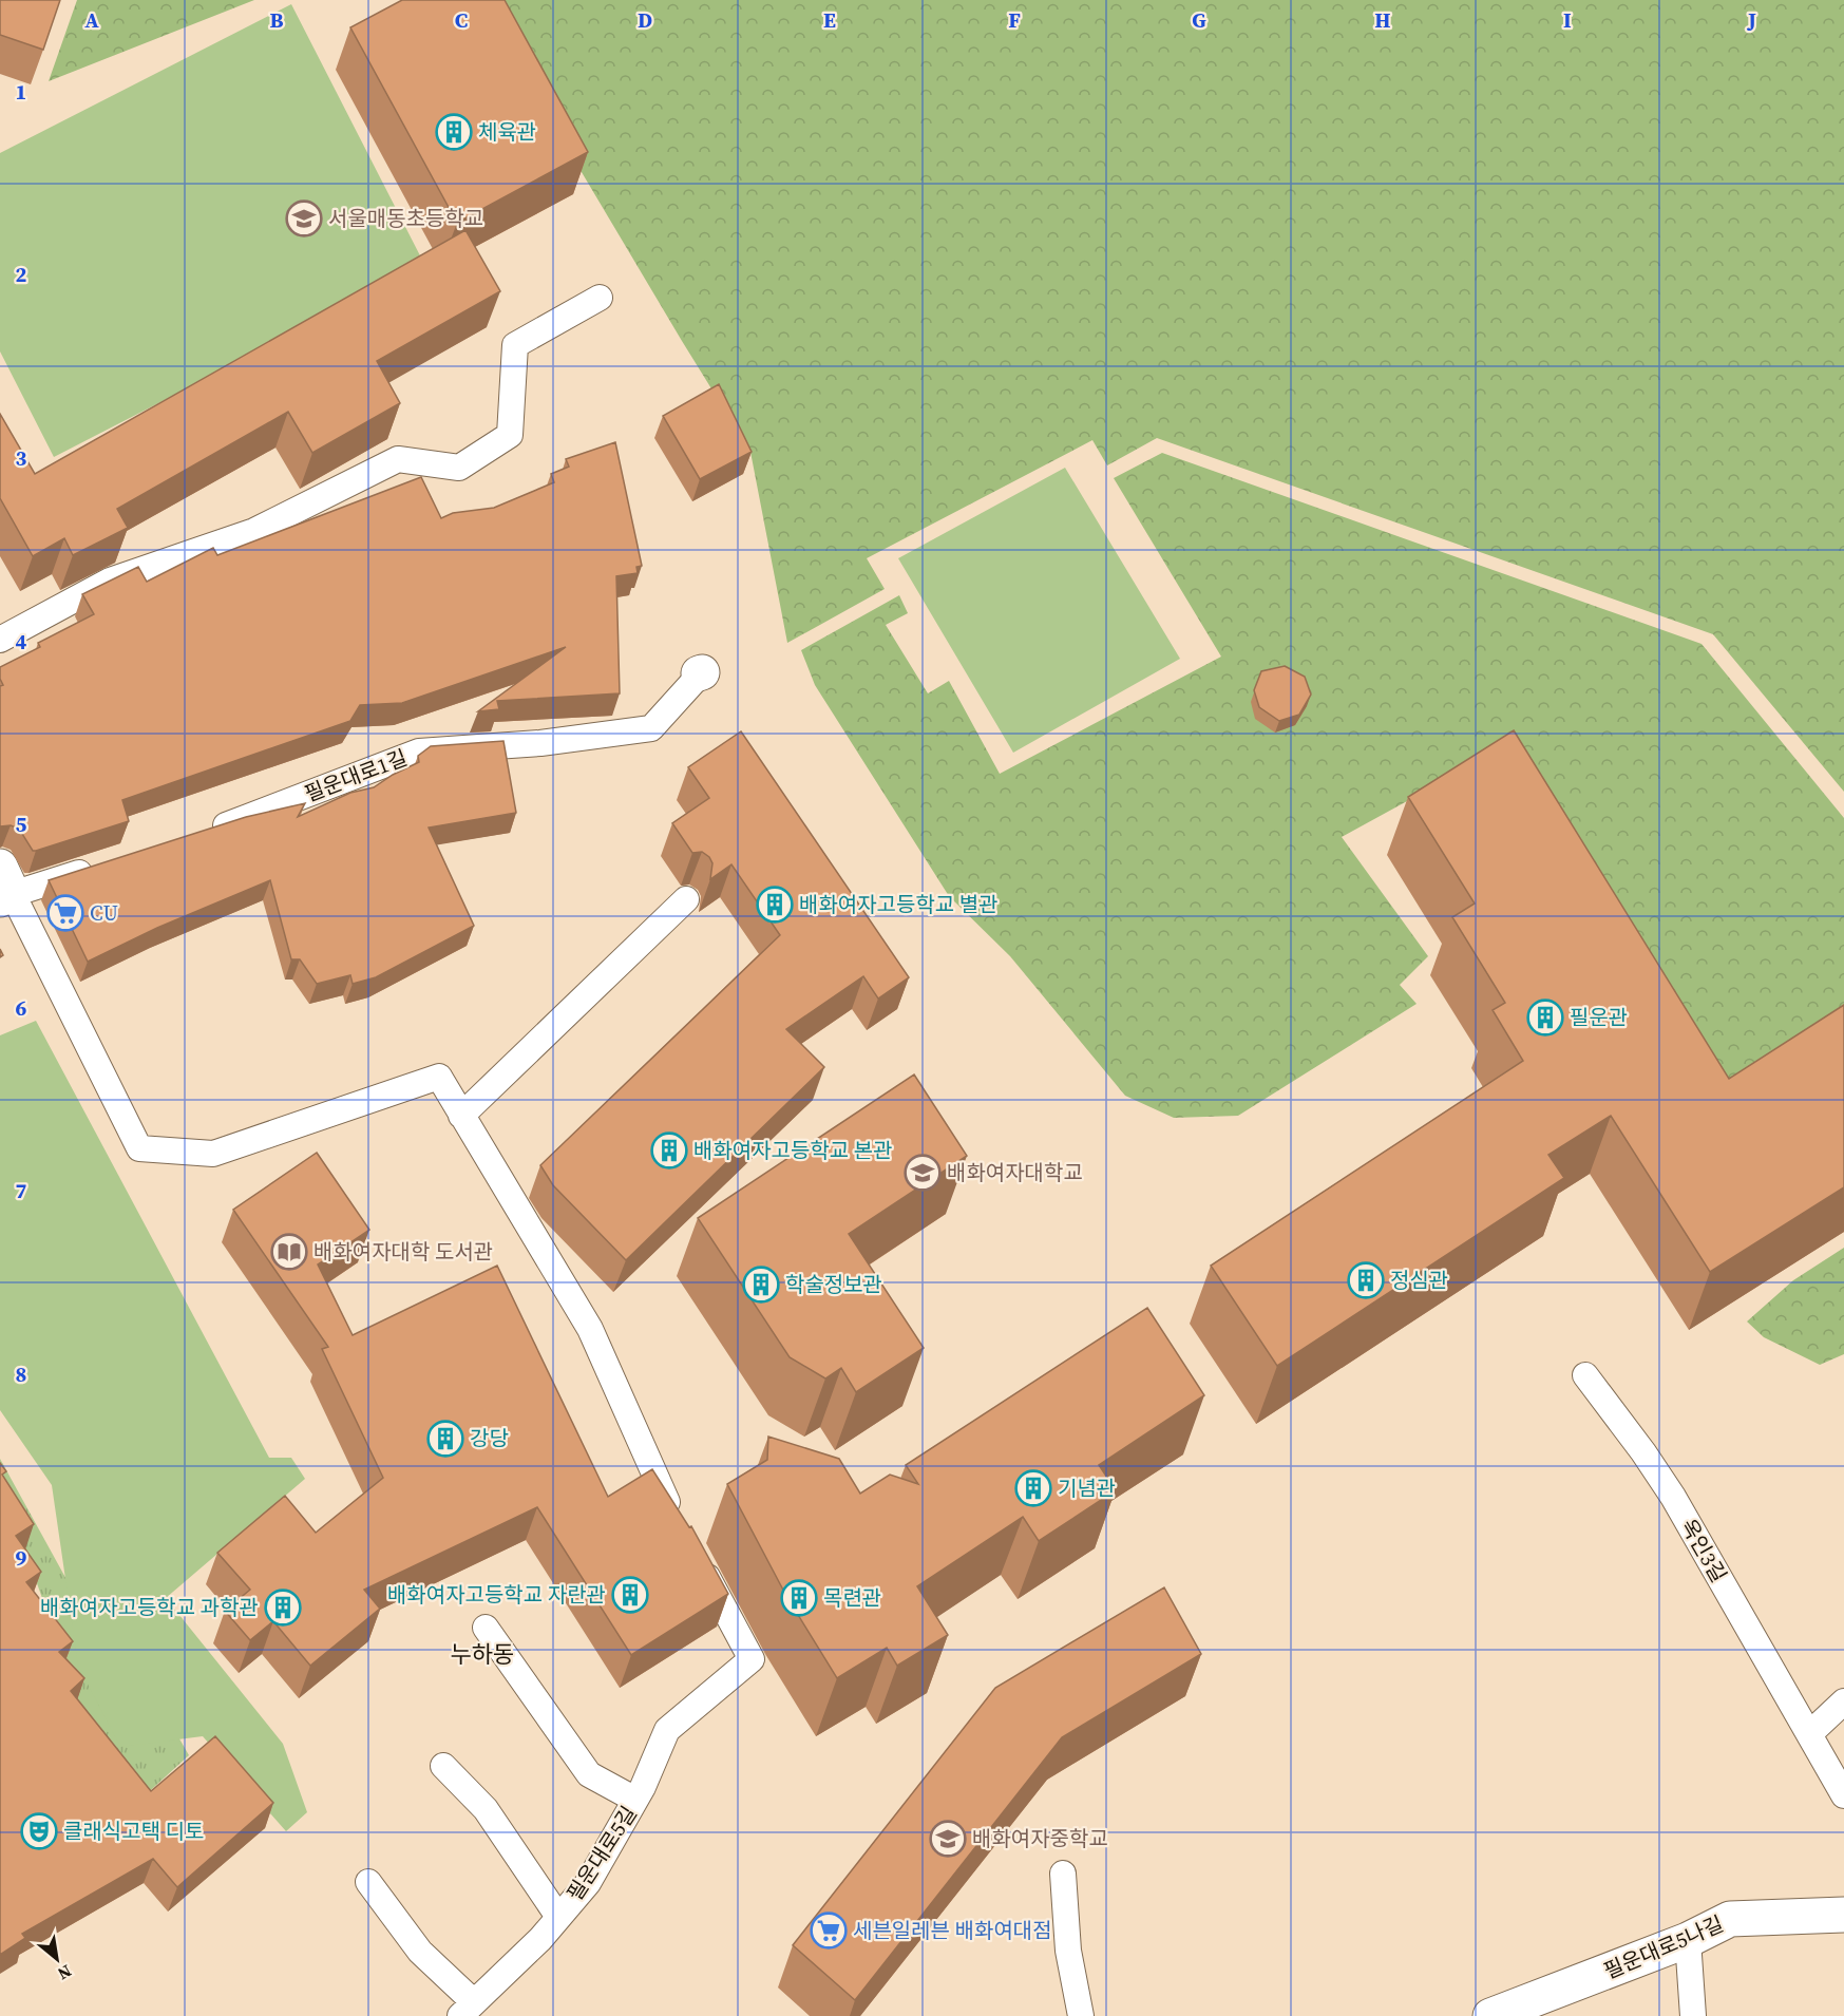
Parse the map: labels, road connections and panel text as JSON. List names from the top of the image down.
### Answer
{
  "streets": {
    "street": ["필운대로5나길"],
    "lane": ["필운대로1길", "옥인3길", "필운대로5길"]
  },
  "districts": ["누하동"],
  "places": {
    "building": [
      "체육관",
      "배화여자고등학교 별관",
      "필운관",
      "배화여자고등학교 본관",
      "정심관",
      "학술정보관",
      "강당",
      "기념관",
      "배화여자고등학교 자란관",
      "목련관",
      "배화여자고등학교 과학관"
    ],
    "school or university": ["서울매동초등학교", "배화여자대학교", "배화여자중학교"],
    "supermarket": ["CU", "세븐일레븐 배화여대점"],
    "library": ["배화여자대학 도서관"],
    "theatre": ["클래식고택 디토"]
  },
  "north": "bottom right",
  "grid": {
    "columns": [
      "A",
      "B",
      "C",
      "D",
      "E",
      "F",
      "G",
      "H",
      "I",
      "J"
    ],
    "rows": [
      "1",
      "2",
      "3",
      "4",
      "5",
      "6",
      "7",
      "8",
      "9"
    ]
  }
}
